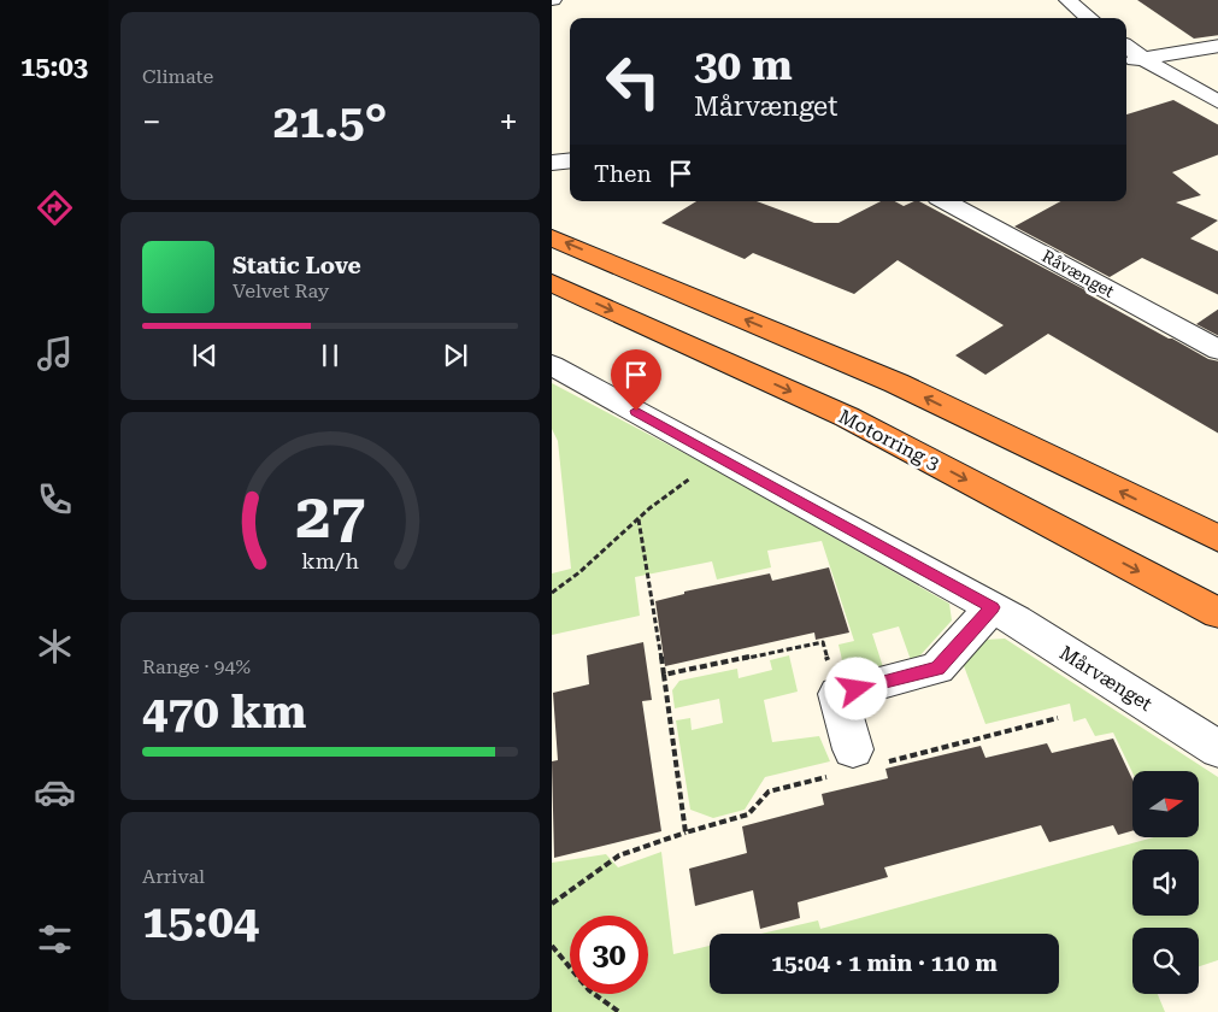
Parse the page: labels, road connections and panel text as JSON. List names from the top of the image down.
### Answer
{
  "streets": {
    "highway": ["Motorring 3"],
    "street": ["Råvænget", "Mårvænget"]
  },
  "north": "right",
  "page": {
    "tabs": "15:03",
    "tile": [
      "Climate",
      ["Range · 94%", "470 km"],
      ["Arrival", "15:04"]
    ],
    "turn": ["30 m", "Mårvænget"],
    "heat": ["−", "21.5°", "+"],
    "then": "Then",
    "song": ["Static Love", "Velvet Ray"],
    "limit": "30",
    "trip": "15:04 · 1 min · 110 m",
    "gauge": ["27", "km/h"]
  }
}
